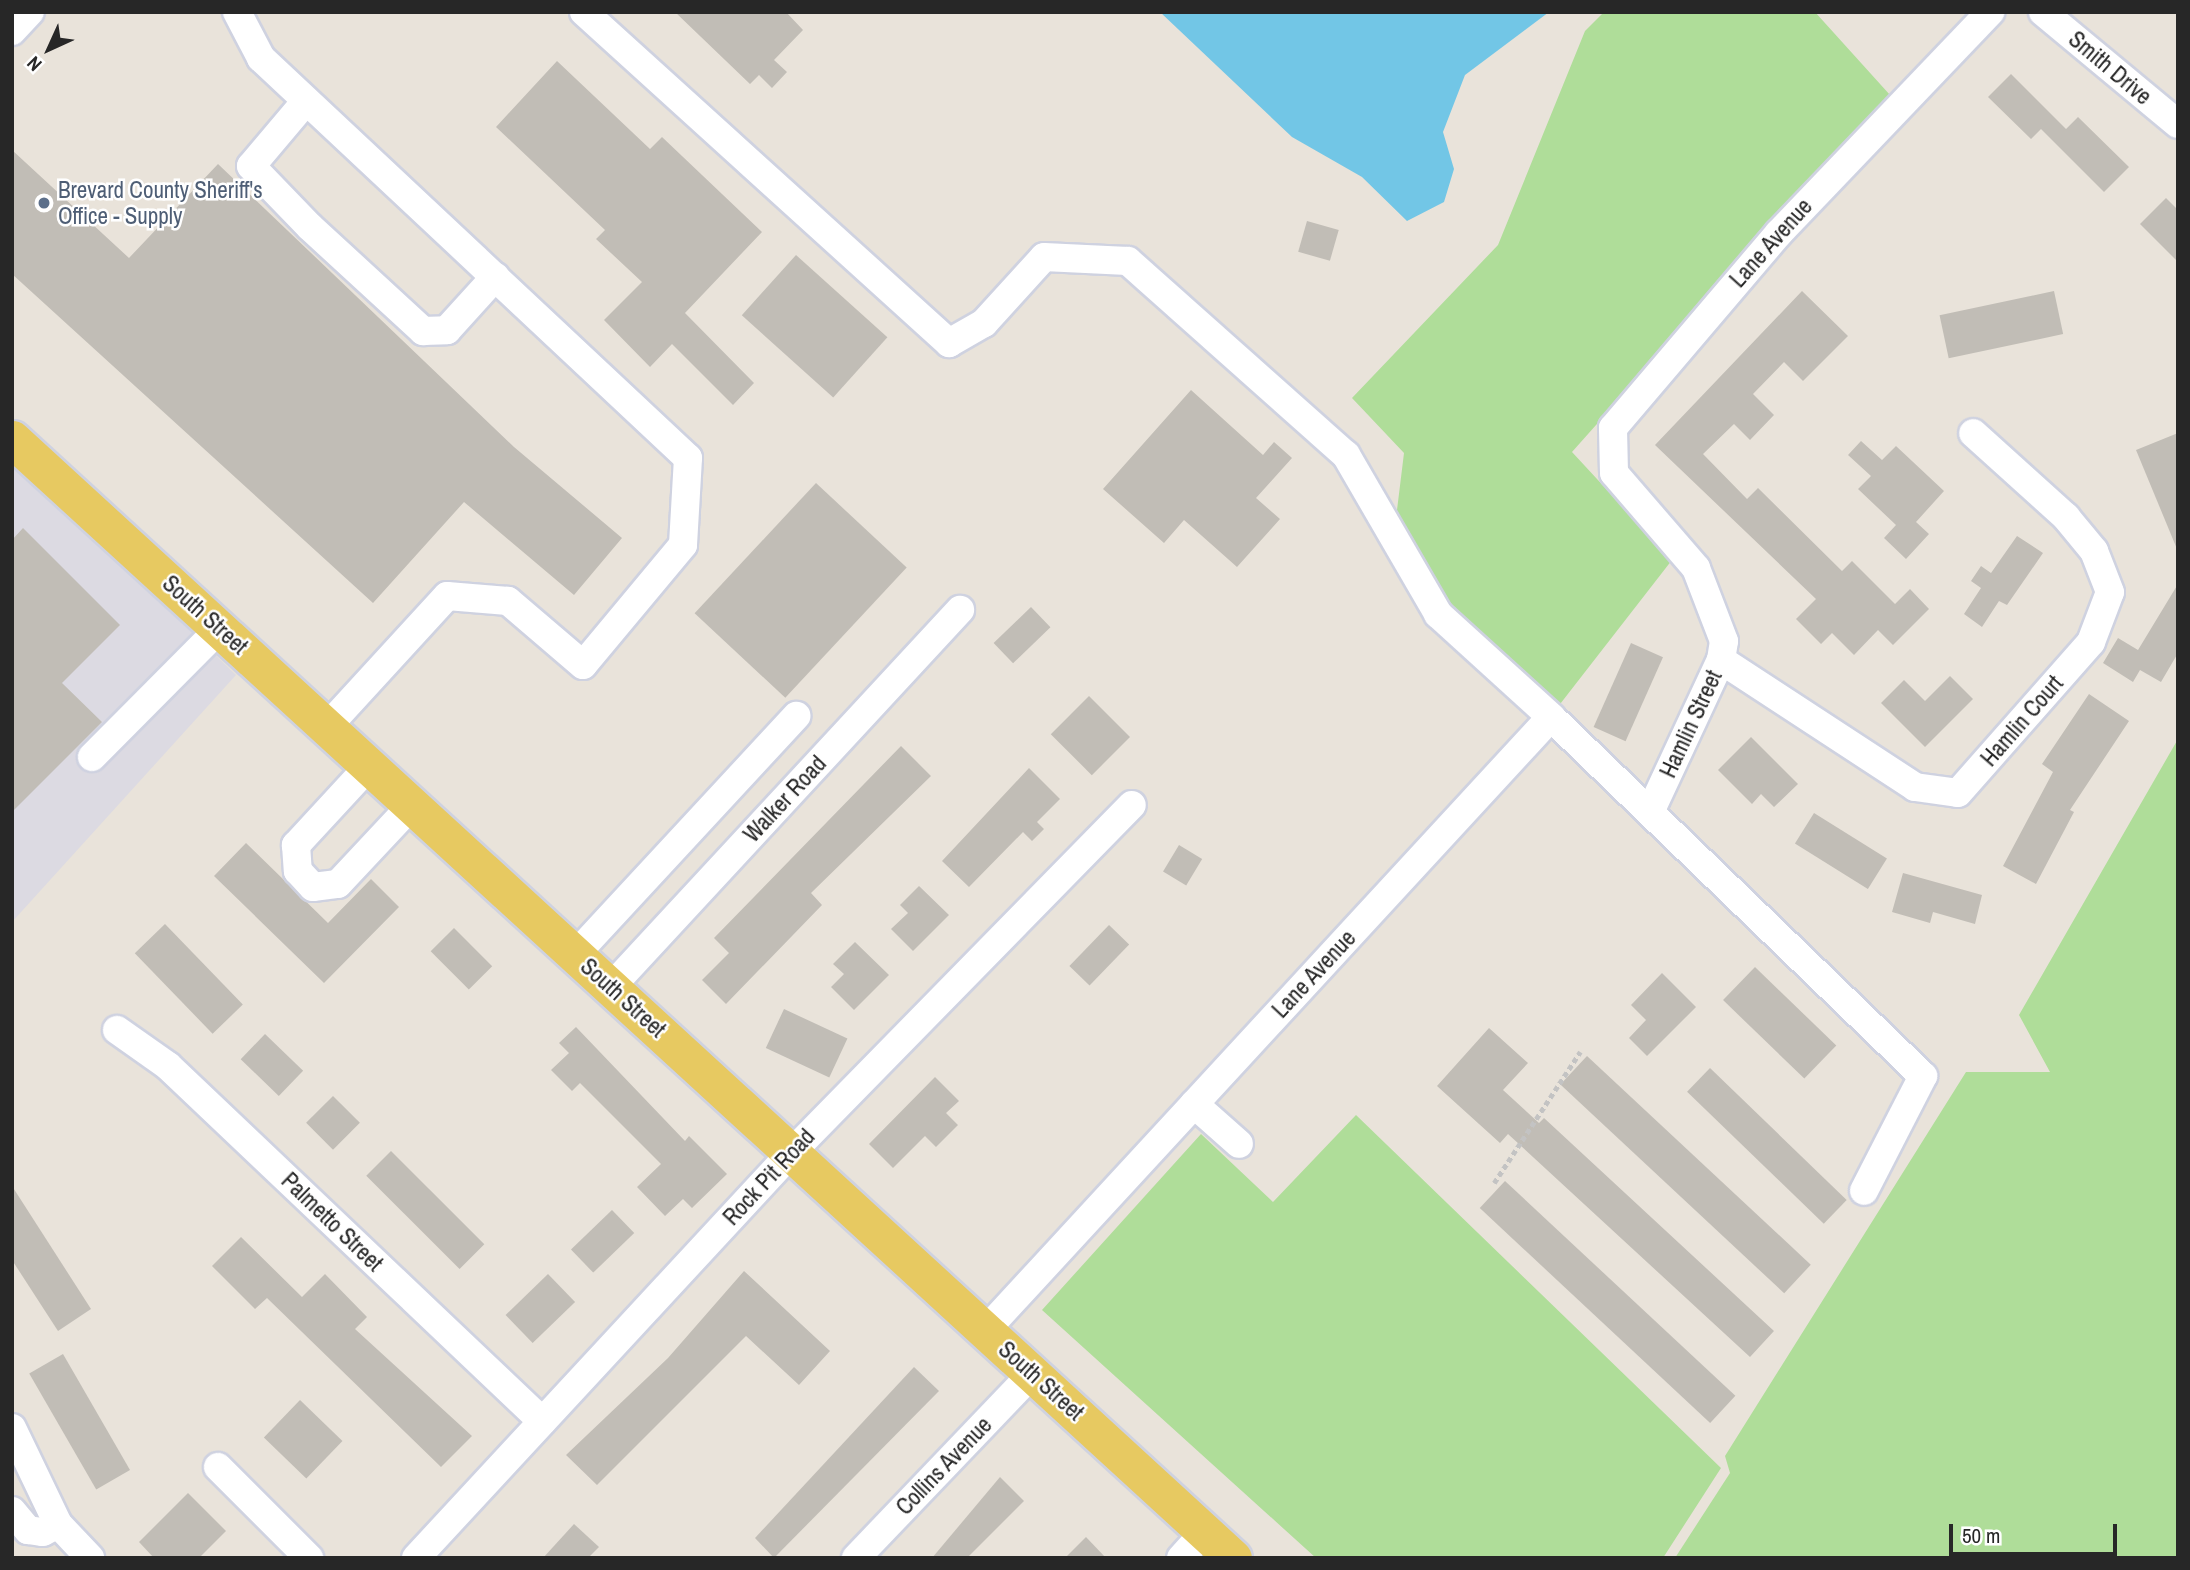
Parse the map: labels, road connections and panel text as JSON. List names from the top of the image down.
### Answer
{
  "streets": {
    "main road": ["South Street"],
    "street": [
      "Smith Drive",
      "Lane Avenue",
      "Hamlin Court",
      "Hamlin Street",
      "Walker Road",
      "Rock Pit Road",
      "Palmetto Street",
      "Collins Avenue"
    ]
  },
  "crossings": [
    ["Lane Avenue", "South Street"],
    ["Lane Avenue", "Hamlin Street"],
    ["South Street", "Walker Road"],
    ["South Street", "Rock Pit Road"],
    ["South Street", "Collins Avenue"],
    ["Hamlin Court", "Hamlin Street"],
    ["Rock Pit Road", "Palmetto Street"]
  ],
  "places": ["Brevard County Sheriff's Office - Supply"],
  "scale_bar": "50 m",
  "north": "bottom left"
}
